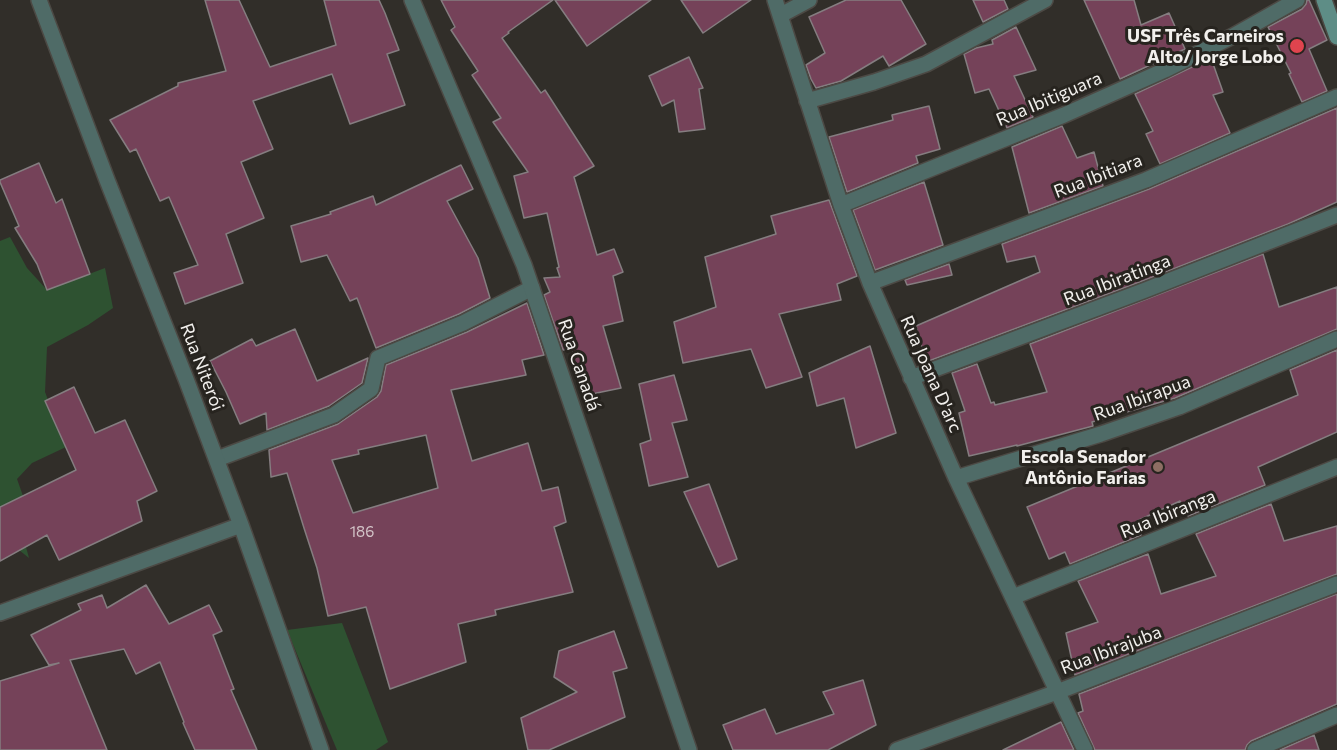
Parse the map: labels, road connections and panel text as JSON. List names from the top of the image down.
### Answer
{
  "streets": {
    "street": [
      "Rua Ibitiguara",
      "Rua Ibitiara",
      "Rua Ibiratinga",
      "Rua Canadá",
      "Rua Niterói",
      "Rua Joana D'arc",
      "Rua Ibirapua",
      "Rua Ibiranga",
      "Rua Ibirajuba"
    ]
  },
  "crossings": [
    ["Rua Ibitiguara", "Rua Joana D'arc"],
    ["Rua Ibitiara", "Rua Joana D'arc"],
    ["Rua Ibiratinga", "Rua Joana D'arc"],
    ["Rua Joana D'arc", "Rua Ibirapua"],
    ["Rua Joana D'arc", "Rua Ibiranga"],
    ["Rua Joana D'arc", "Rua Ibirajuba"]
  ],
  "places": ["USF Três Carneiros Alto/ Jorge Lobo", "Escola Senador Antônio Farias"],
  "house_numbers": ["186"]
}
